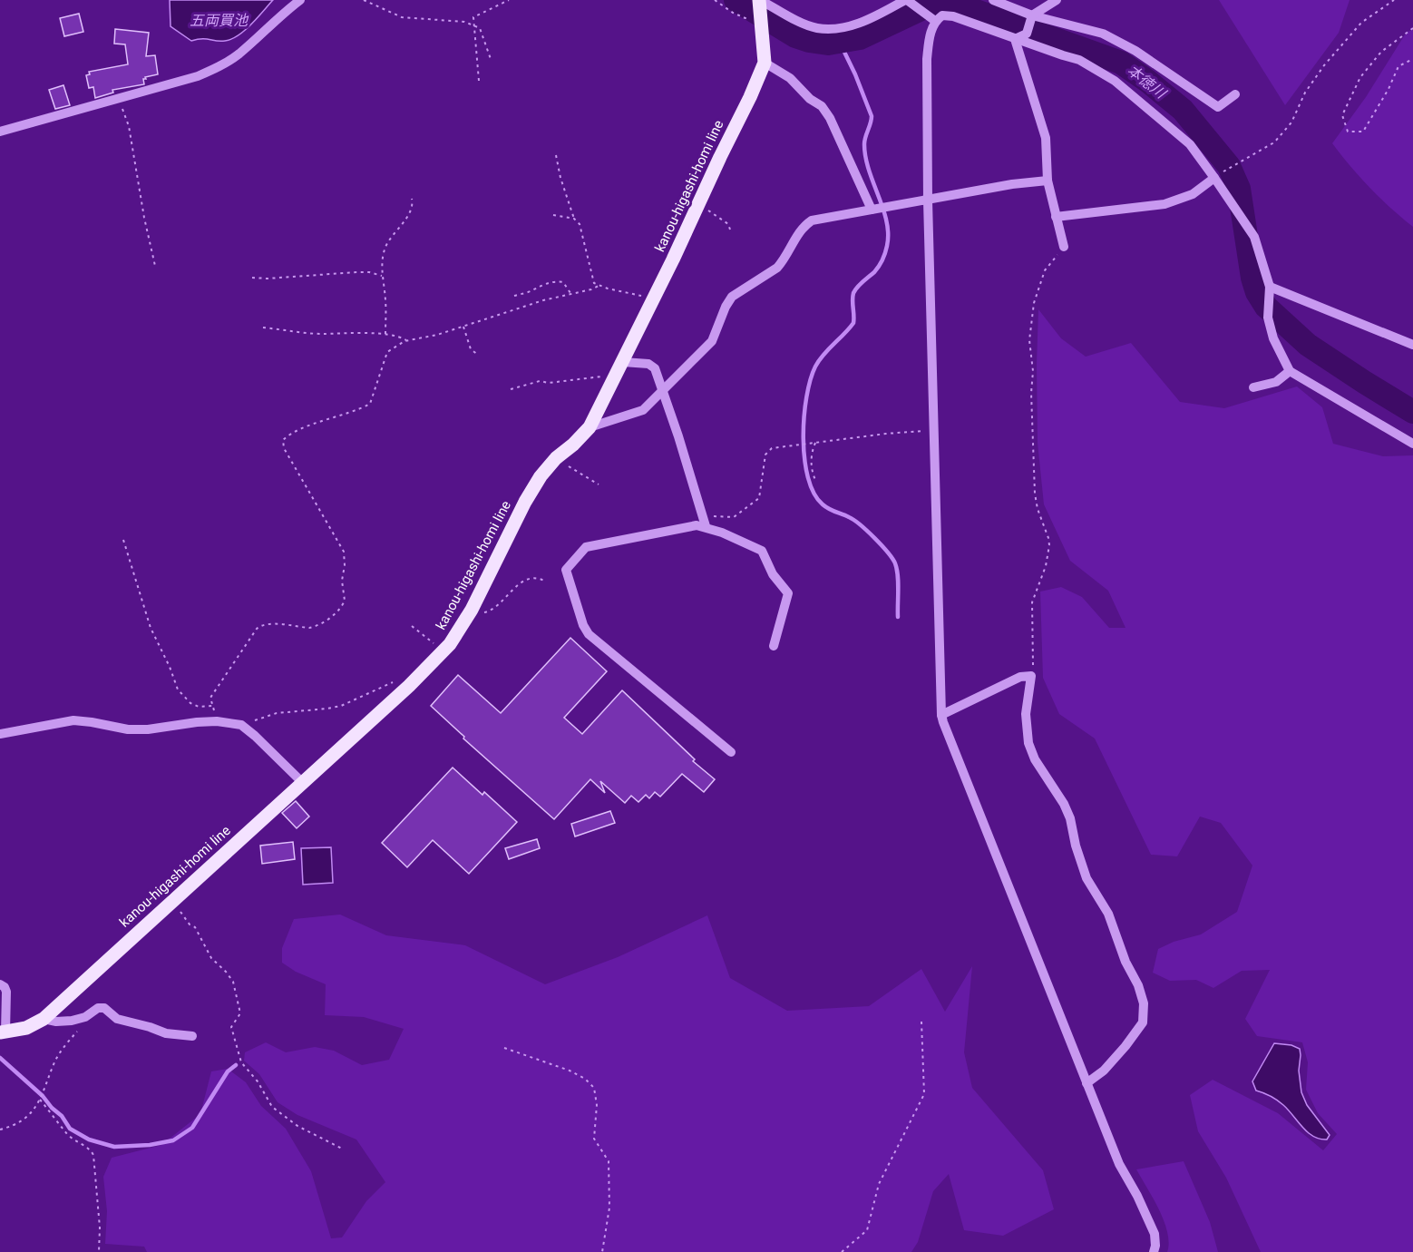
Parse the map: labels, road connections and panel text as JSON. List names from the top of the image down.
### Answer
{
  "streets": {
    "main road": ["kanou-higashi-homi line"]
  },
  "water": ["五両買池", "本徳川"]
}
